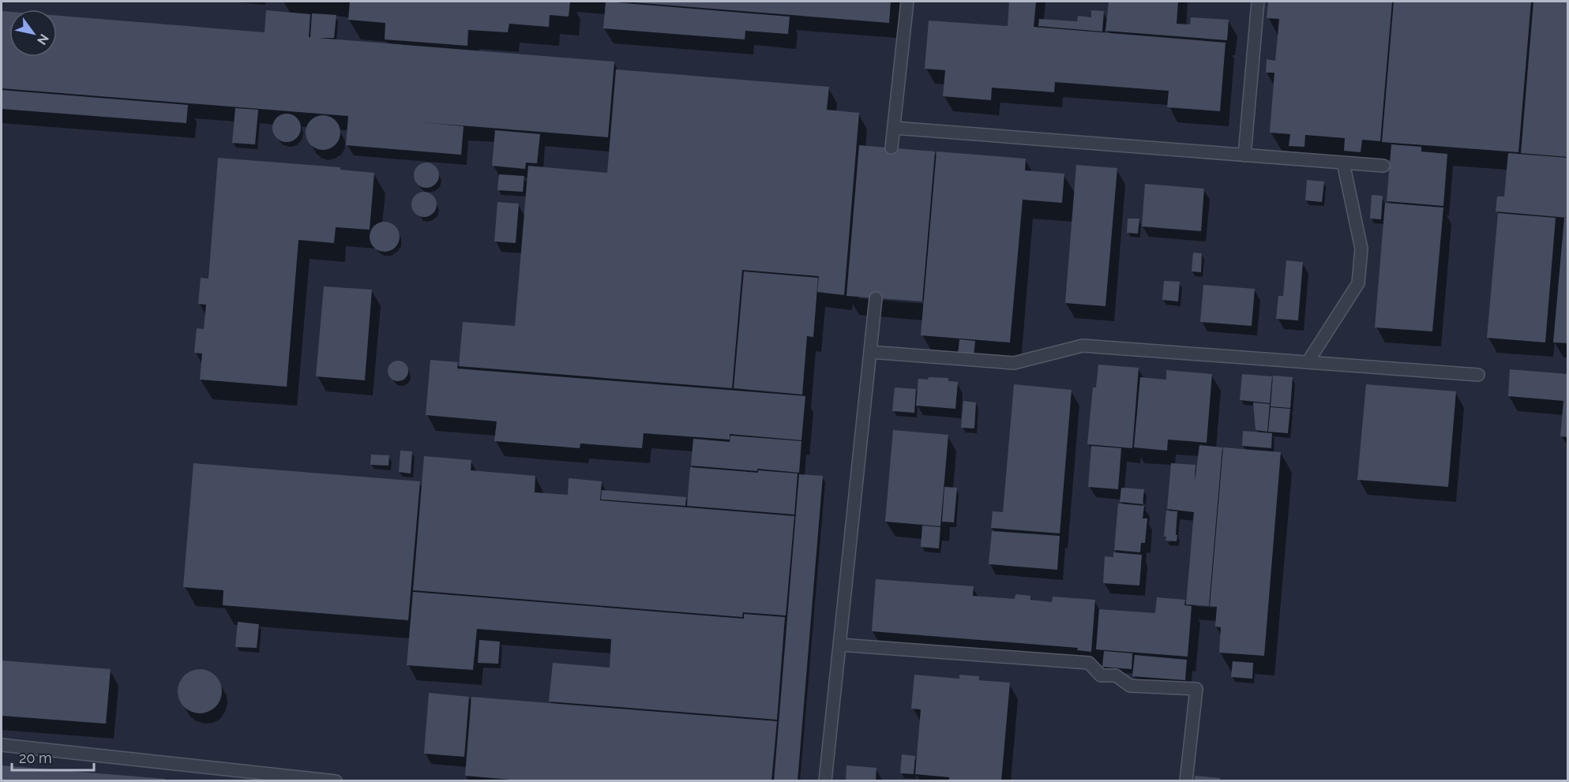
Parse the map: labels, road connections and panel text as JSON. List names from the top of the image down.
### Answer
{
  "scale_bar": "20 m",
  "north": "bottom right"
}
